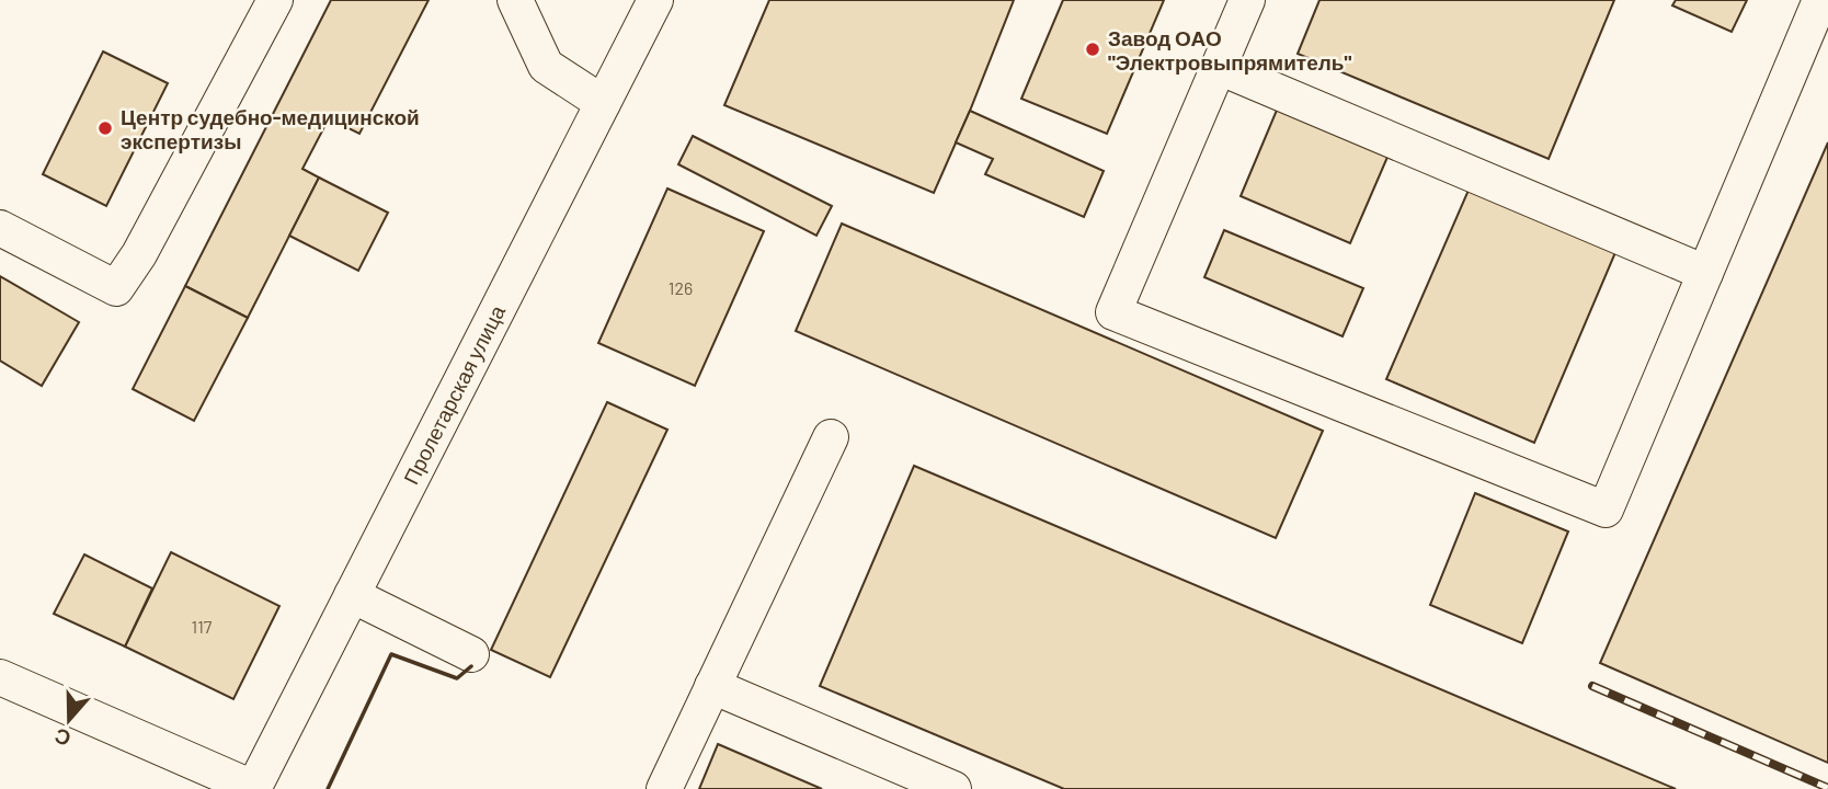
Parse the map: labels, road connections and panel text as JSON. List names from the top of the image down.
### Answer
{
  "streets": {
    "street": ["Пролетарская улица"]
  },
  "places": ["Завод ОАО \"Электровыпрямитель\"", "Центр судебно-медицинской экспертизы"],
  "house_numbers": ["126", "117"],
  "north": "bottom"
}
